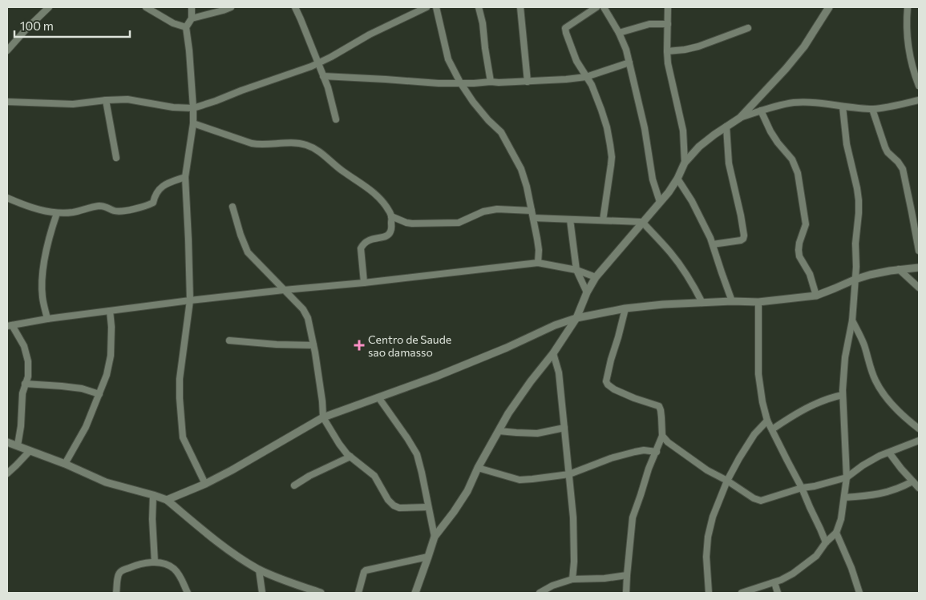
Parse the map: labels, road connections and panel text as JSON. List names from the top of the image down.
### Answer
{
  "places": {
    "health": ["Centro de Saude sao damasso"]
  },
  "scale_bar": "100 m"
}
